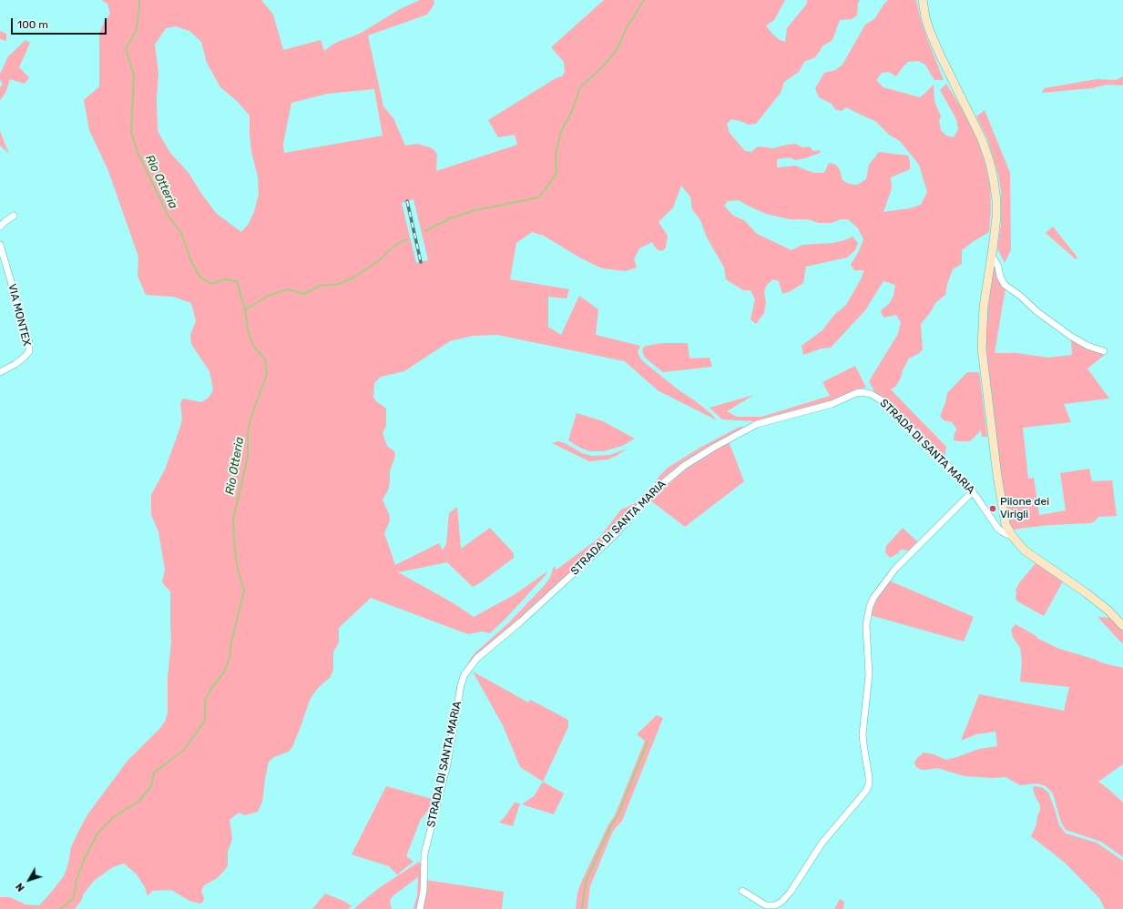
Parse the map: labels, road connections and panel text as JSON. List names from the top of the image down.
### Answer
{
  "streets": {
    "street": ["VIA MONTEX", "STRADA DI SANTA MARIA"]
  },
  "water": ["Rio Otteria"],
  "places": ["Pilone dei Virigli"],
  "scale_bar": "100 m",
  "north": "bottom left"
}
